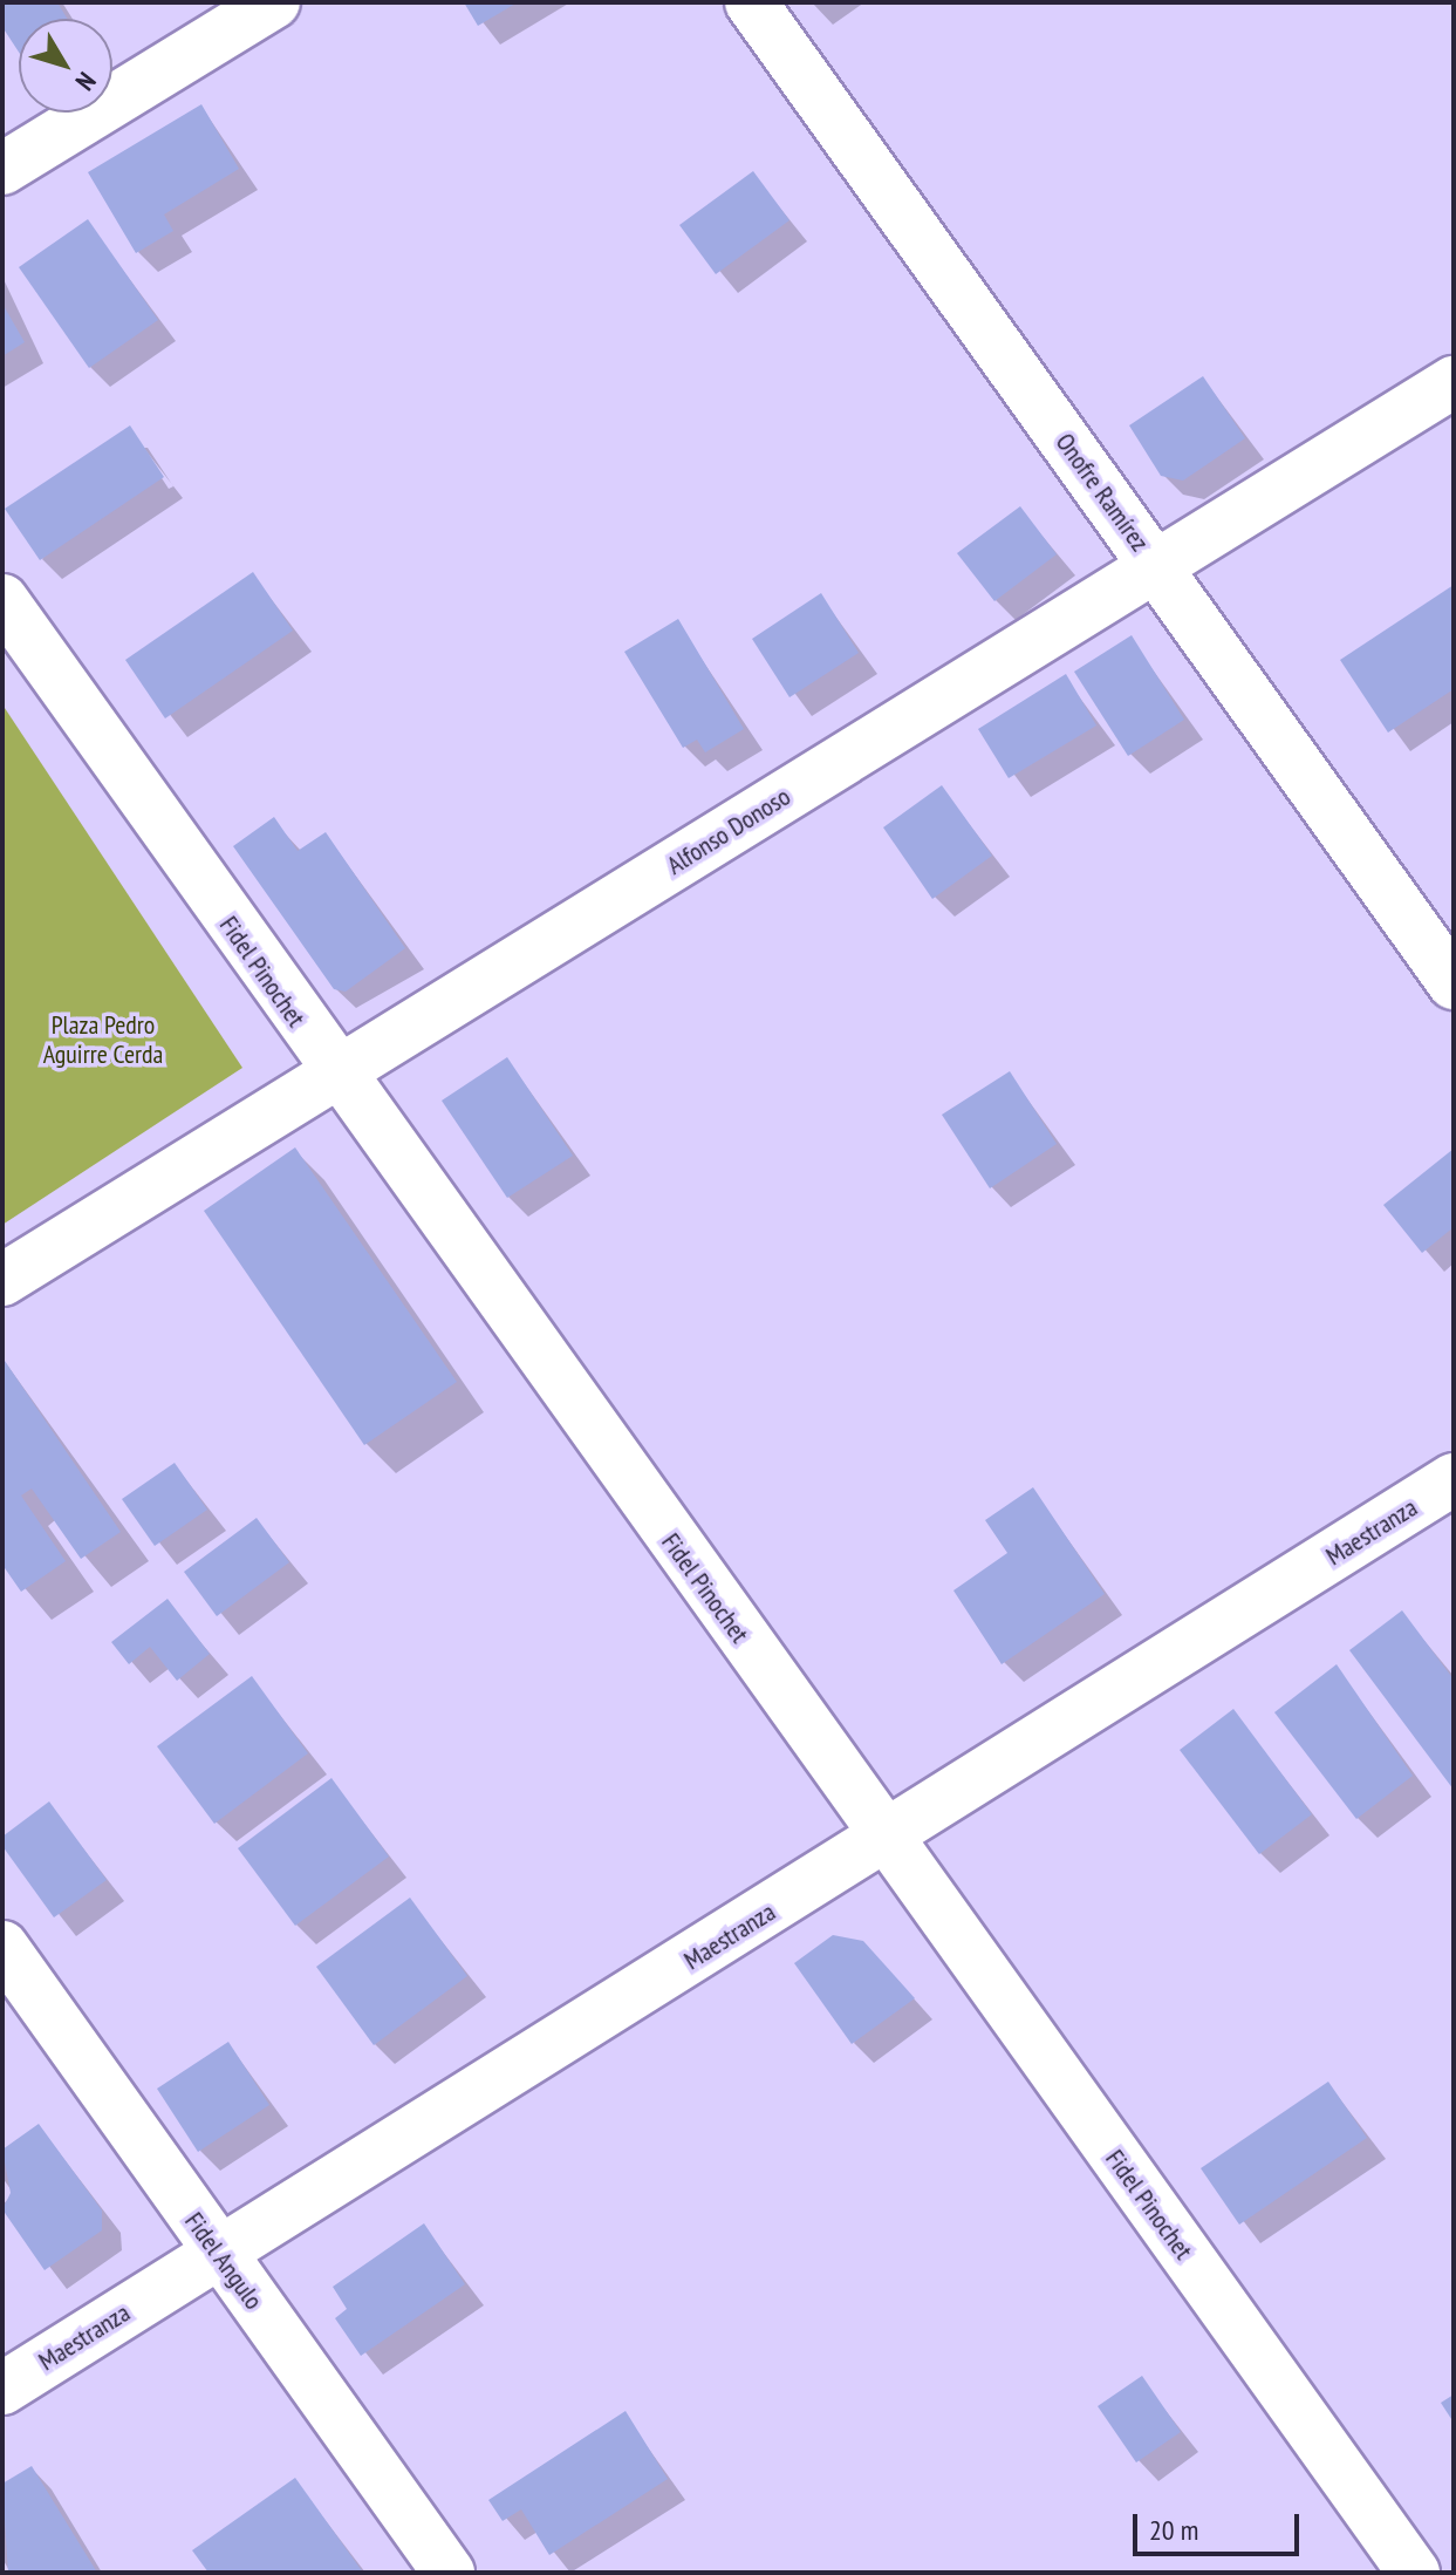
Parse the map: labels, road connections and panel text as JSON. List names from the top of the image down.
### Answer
{
  "streets": {
    "street": [
      "Onofre Ramírez",
      "Alfonso Donoso",
      "Fidel Pinochet",
      "Maestranza",
      "Fidel Angulo"
    ]
  },
  "crossings": [
    ["Onofre Ramírez", "Alfonso Donoso"],
    ["Alfonso Donoso", "Fidel Pinochet"],
    ["Fidel Pinochet", "Maestranza"],
    ["Maestranza", "Fidel Angulo"]
  ],
  "parks": ["Plaza Pedro Aguirre Cerda"],
  "scale_bar": "20 m",
  "north": "bottom right"
}
